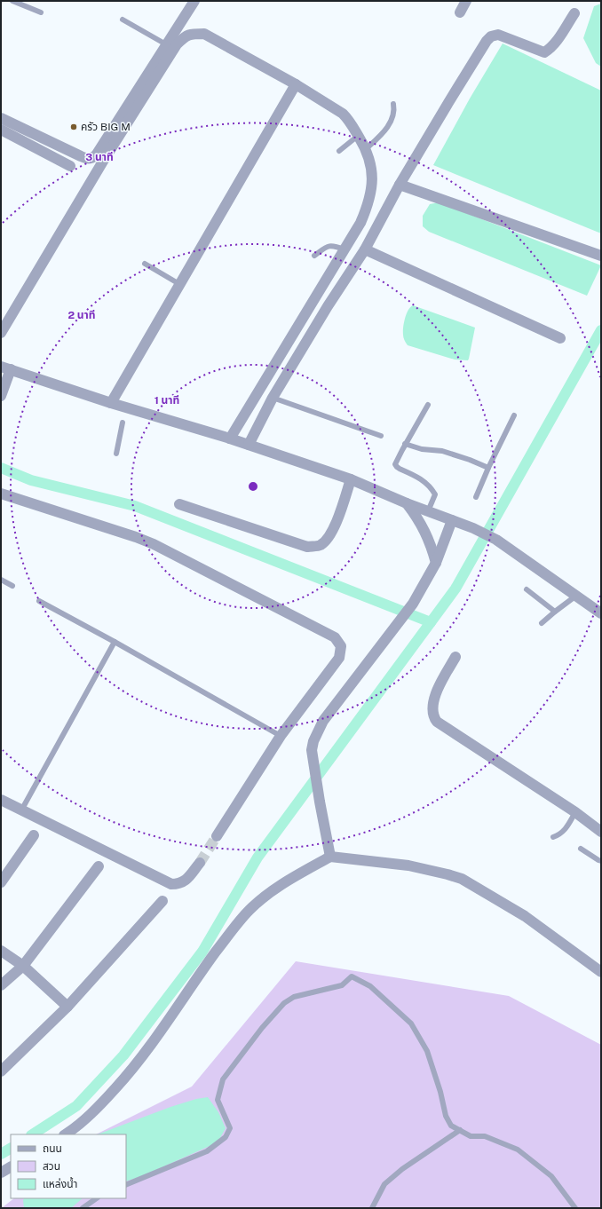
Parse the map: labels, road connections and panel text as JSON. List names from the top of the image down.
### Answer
{
  "places": ["ครัว BIG M"],
  "legend": ["ถนน", "สวน", "แหล่งน้ำ"],
  "rings": ["3 นาที", "2 นาที", "1 นาที"]
}
